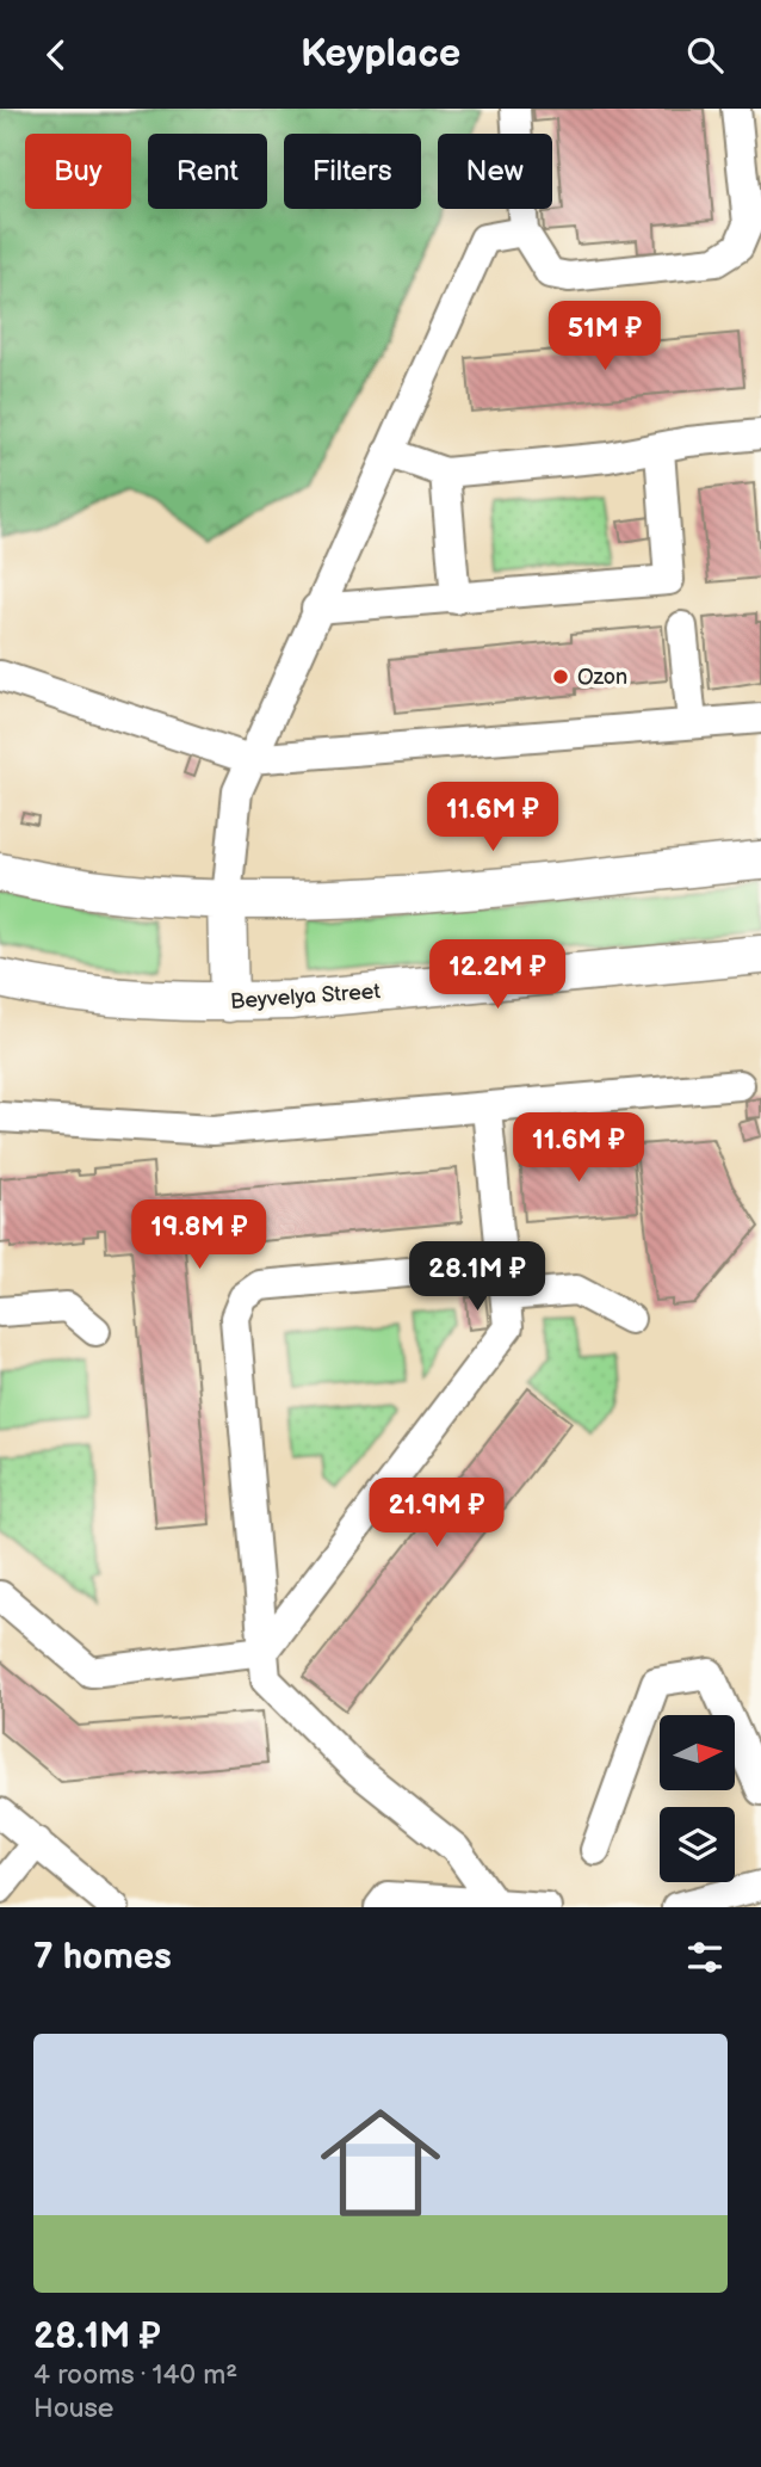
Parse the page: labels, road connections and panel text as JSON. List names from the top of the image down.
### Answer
{
  "streets": {
    "main road": ["Beyvelya Street"]
  },
  "places": ["Ozon"],
  "north": "right",
  "page": {
    "header": "Keyplace",
    "chip": [
      "Buy",
      "Rent",
      "Filters",
      "New"
    ],
    "price": [
      "51M ₽",
      "11.6M ₽",
      "12.2M ₽",
      "11.6M ₽",
      "19.8M ₽",
      "28.1M ₽",
      "21.9M ₽"
    ],
    "heading": "7 homes",
    "list": [
      {
        "name": "28.1M ₽",
        "note": "4 rooms · 140 m² · House"
      }
    ]
  }
}
